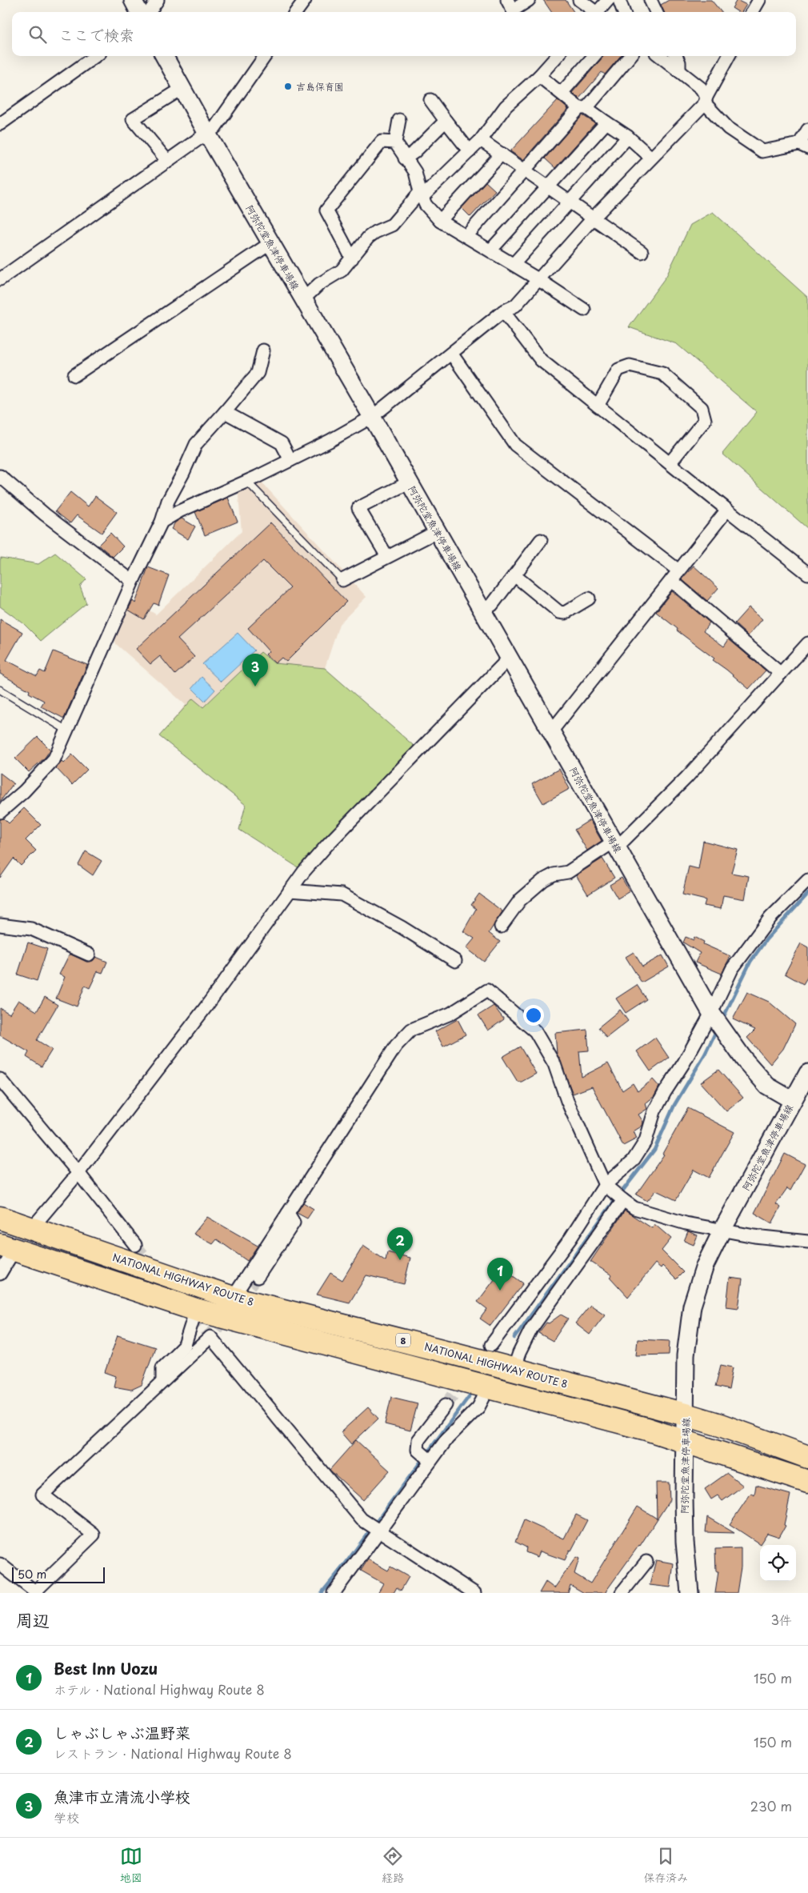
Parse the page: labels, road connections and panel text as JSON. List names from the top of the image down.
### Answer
{
  "streets": {
    "highway": ["NATIONAL HIGHWAY ROUTE 8", "8"],
    "main road": ["阿弥陀堂魚津停車場線"]
  },
  "crossings": [
    ["阿弥陀堂魚津停車場線", "NATIONAL HIGHWAY ROUTE 8"]
  ],
  "places": ["吉島保育園"],
  "scale_bar": "50 m",
  "page": {
    "search": "ここで検索",
    "pins": ["3", "2", "1"],
    "scale": "50 m",
    "heading": ["周辺", "3件"],
    "list": [
      {
        "mark": "1",
        "name": "Best Inn Uozu",
        "note": "ホテル · National Highway Route 8",
        "value": "150 m"
      },
      {
        "mark": "2",
        "name": "しゃぶしゃぶ温野菜",
        "note": "レストラン · National Highway Route 8",
        "value": "150 m"
      },
      {
        "mark": "3",
        "name": "魚津市立清流小学校",
        "note": "学校",
        "value": "230 m"
      }
    ],
    "nav": ["地図", "経路", "保存済み"]
  }
}
